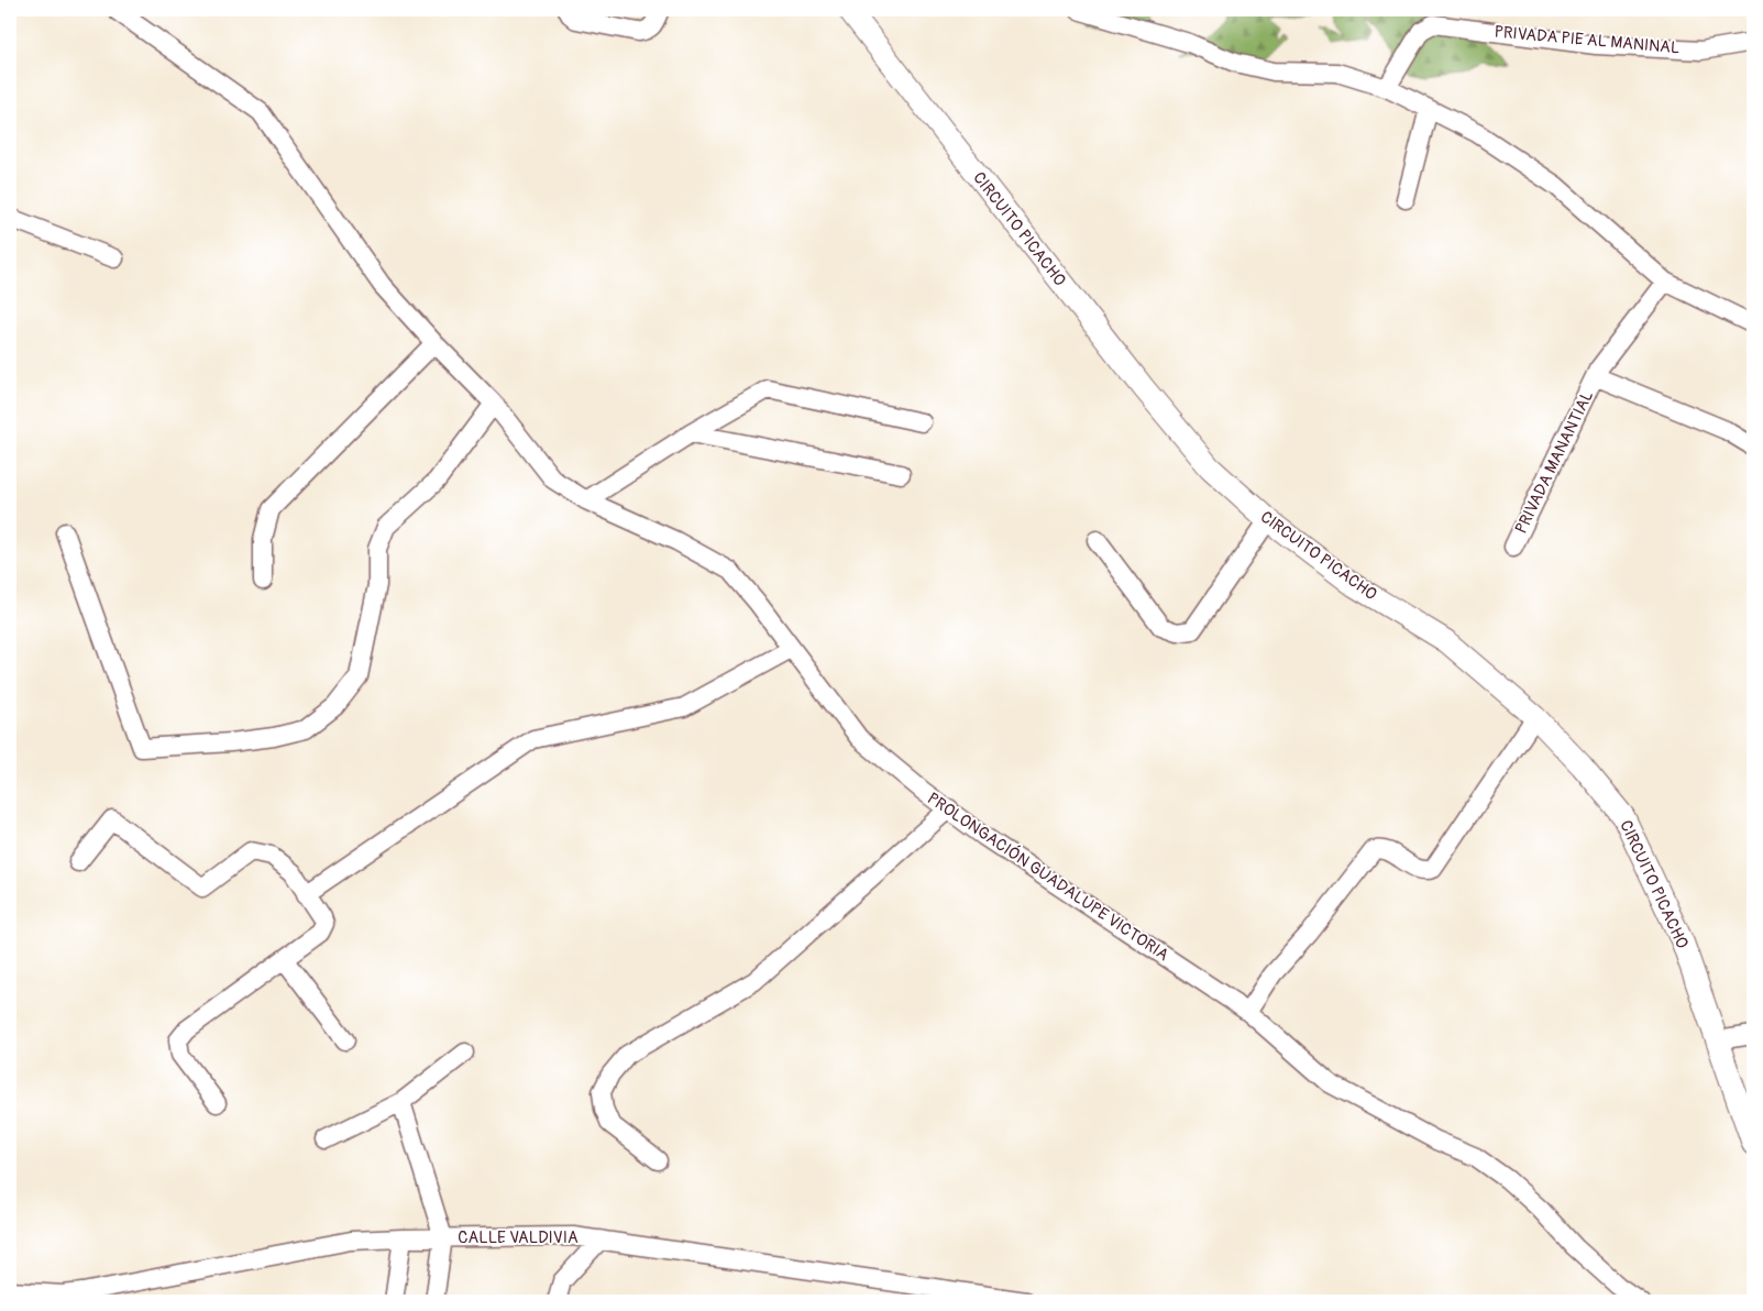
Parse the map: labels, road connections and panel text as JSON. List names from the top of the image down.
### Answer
{
  "streets": {
    "main road": ["CIRCUITO PICACHO"],
    "street": [
      "PRIVADA PIE AL MANINAL",
      "PRIVADA MANANTIAL",
      "PROLONGACIÓN GUADALUPE VICTORIA",
      "CALLE VALDIVIA"
    ]
  }
}
